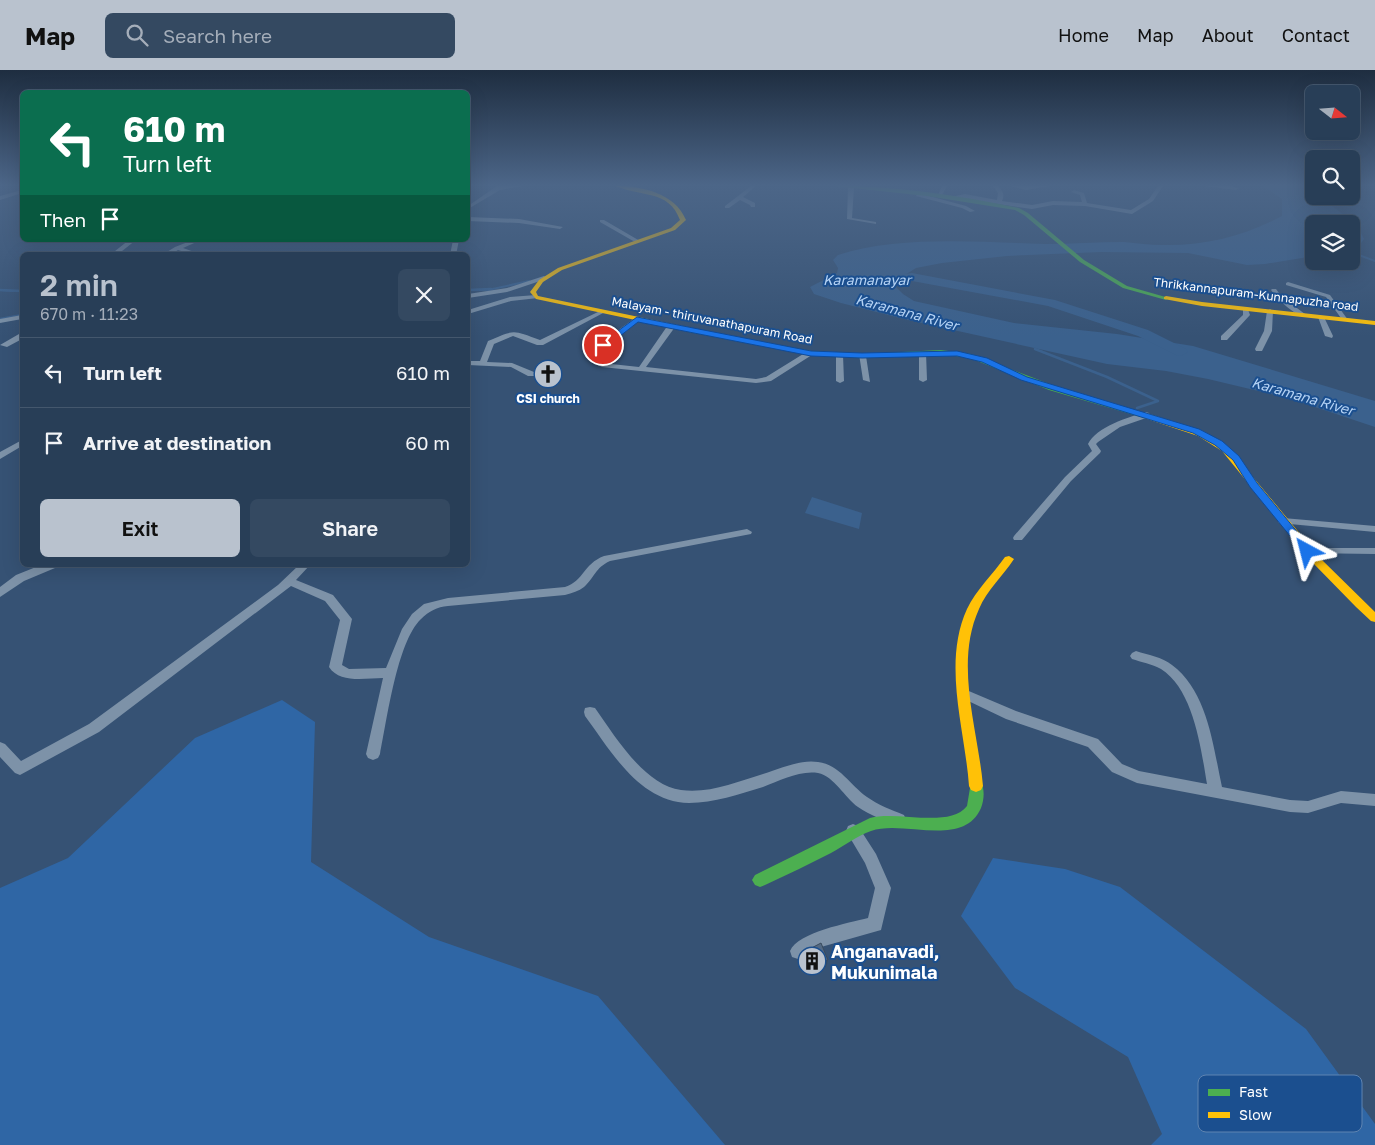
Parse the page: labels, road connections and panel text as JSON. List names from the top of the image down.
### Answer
{
  "streets": {
    "main road": ["Thrikkannapuram-Kunnapuzha road", "Malayam - thiruvanathapuram Road"]
  },
  "water": ["Karamanayar", "Karamana River"],
  "places": {
    "church": ["CSI church"],
    "building": ["Anganavadi, Mukunimala"]
  },
  "legend": ["Fast", "Slow"],
  "north": "right",
  "page": {
    "header": "Map",
    "search": "Search here",
    "nav": [
      "Home",
      "Map",
      "About",
      "Contact"
    ],
    "turn": ["610 m", "Turn left"],
    "then": "Then",
    "heading": ["2 min", "670 m · 11:23"],
    "list": [
      {
        "name": "Turn left",
        "value": "610 m"
      },
      {
        "name": "Arrive at destination",
        "value": "60 m"
      }
    ],
    "buttons": ["Exit", "Share"]
  }
}
